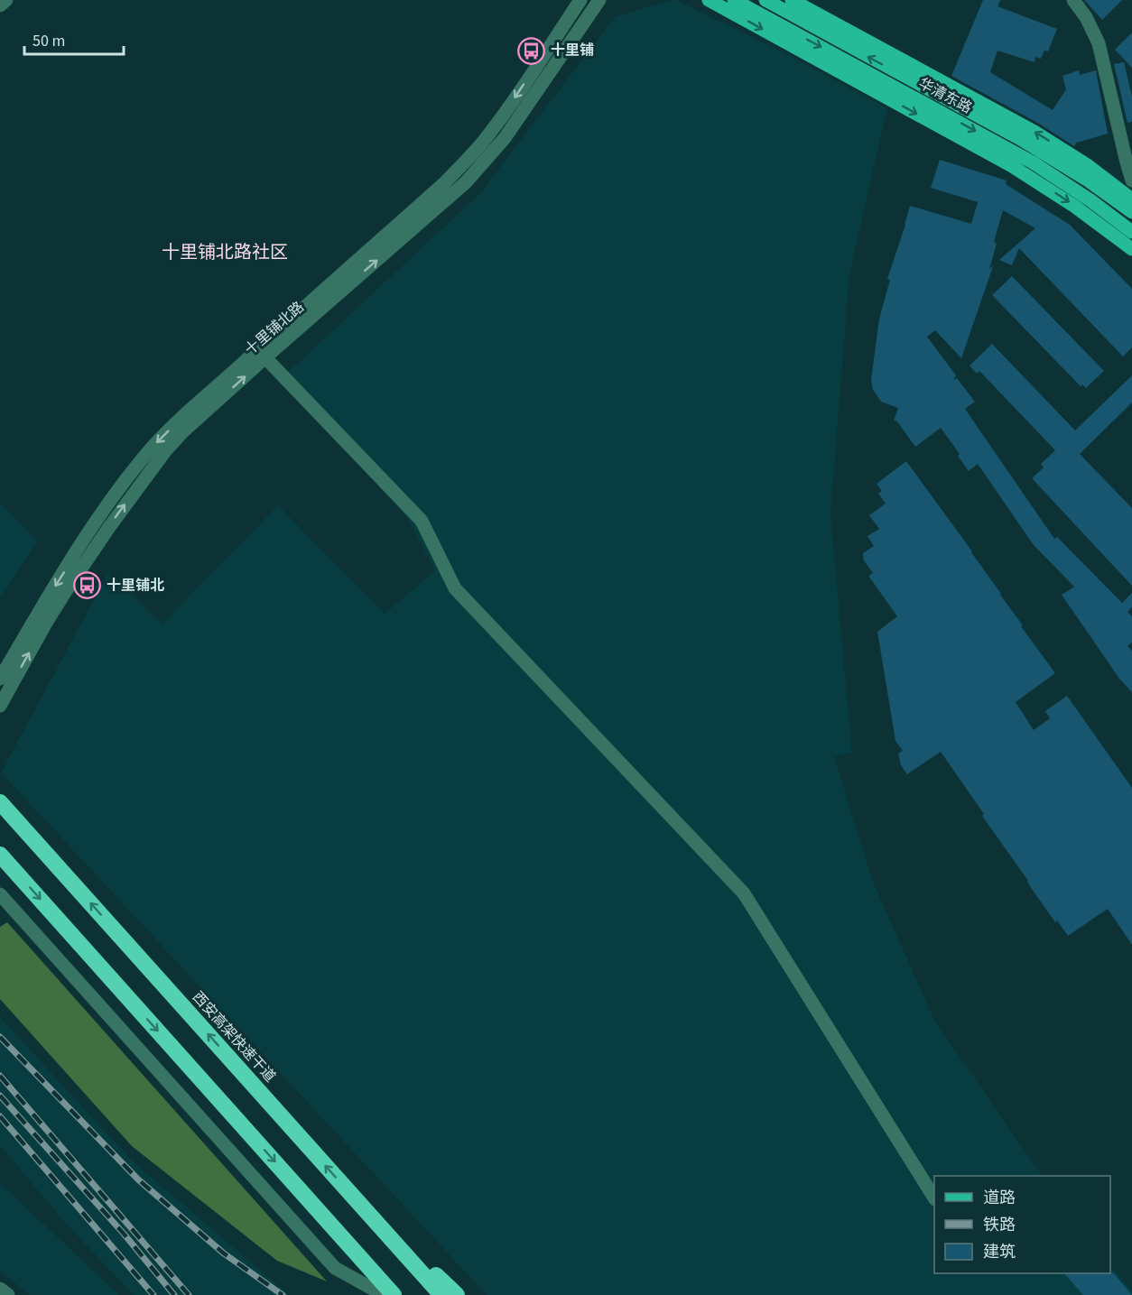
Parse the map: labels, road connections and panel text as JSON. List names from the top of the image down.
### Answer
{
  "streets": {
    "highway": ["西安高架快速干道"],
    "main road": ["华清东路"],
    "street": ["十里铺北路"]
  },
  "districts": ["十里铺北路社区"],
  "places": {
    "bus stop": ["十里铺", "十里铺北"]
  },
  "legend": ["道路", "铁路", "建筑"],
  "scale_bar": "50 m"
}
